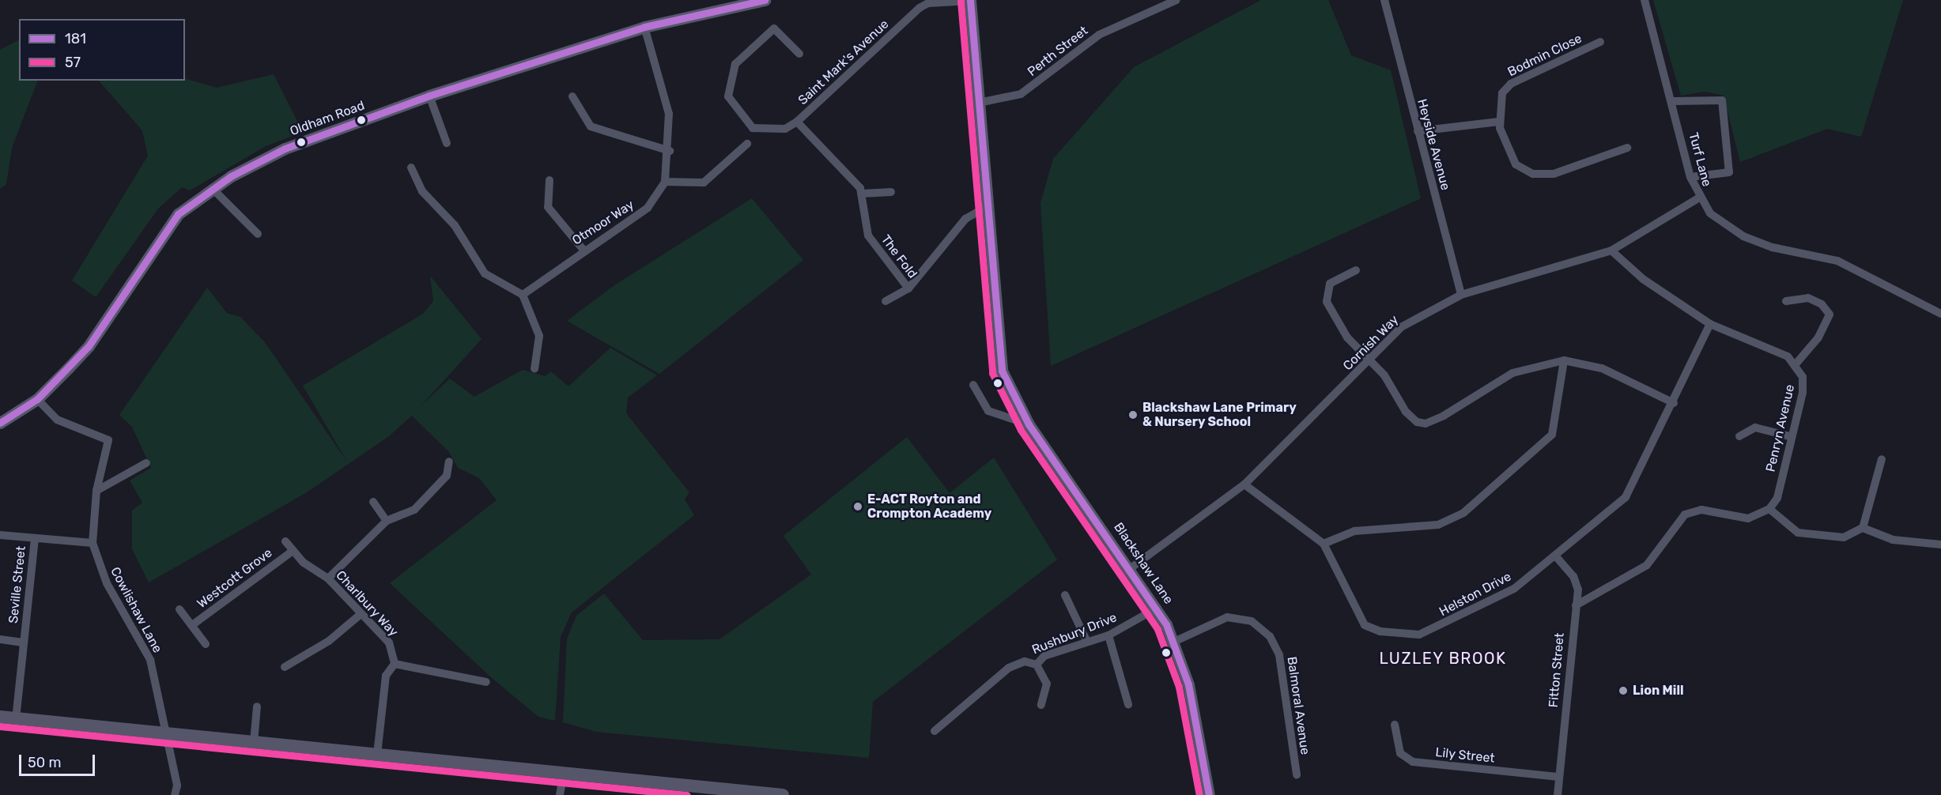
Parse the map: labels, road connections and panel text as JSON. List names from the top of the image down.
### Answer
{
  "streets": {
    "main road": ["Oldham Road", "Blackshaw Lane"],
    "street": [
      "Perth Street",
      "Bodmin Close",
      "Saint Mark's Avenue",
      "Heyside Avenue",
      "Turf Lane",
      "Otmoor Way",
      "The Fold",
      "Cornish Way",
      "Penryn Avenue",
      "Westcott Grove",
      "Seville Street",
      "Helston Drive",
      "Charlbury Way",
      "Cowlishaw Lane",
      "Rushbury Drive",
      "Fitton Street",
      "Balmoral Avenue",
      "Lily Street"
    ]
  },
  "crossings": [
    ["Oldham Road", "Otmoor Way"],
    ["Oldham Road", "Cowlishaw Lane"],
    ["Heyside Avenue", "Cornish Way"],
    ["Turf Lane", "Cornish Way"],
    ["Cornish Way", "Blackshaw Lane"],
    ["Cornish Way", "Helston Drive"],
    ["Blackshaw Lane", "Rushbury Drive"],
    ["Blackshaw Lane", "Balmoral Avenue"],
    ["Westcott Grove", "Charlbury Way"],
    ["Helston Drive", "Fitton Street"],
    ["Fitton Street", "Lily Street"]
  ],
  "districts": ["LUZLEY BROOK"],
  "places": ["Blackshaw Lane Primary & Nursery School", "E-ACT Royton and Crompton Academy", "Lion Mill"],
  "lines": ["transit line 181", "transit line 57"],
  "legend": ["181", "57"],
  "scale_bar": "50 m"
}
